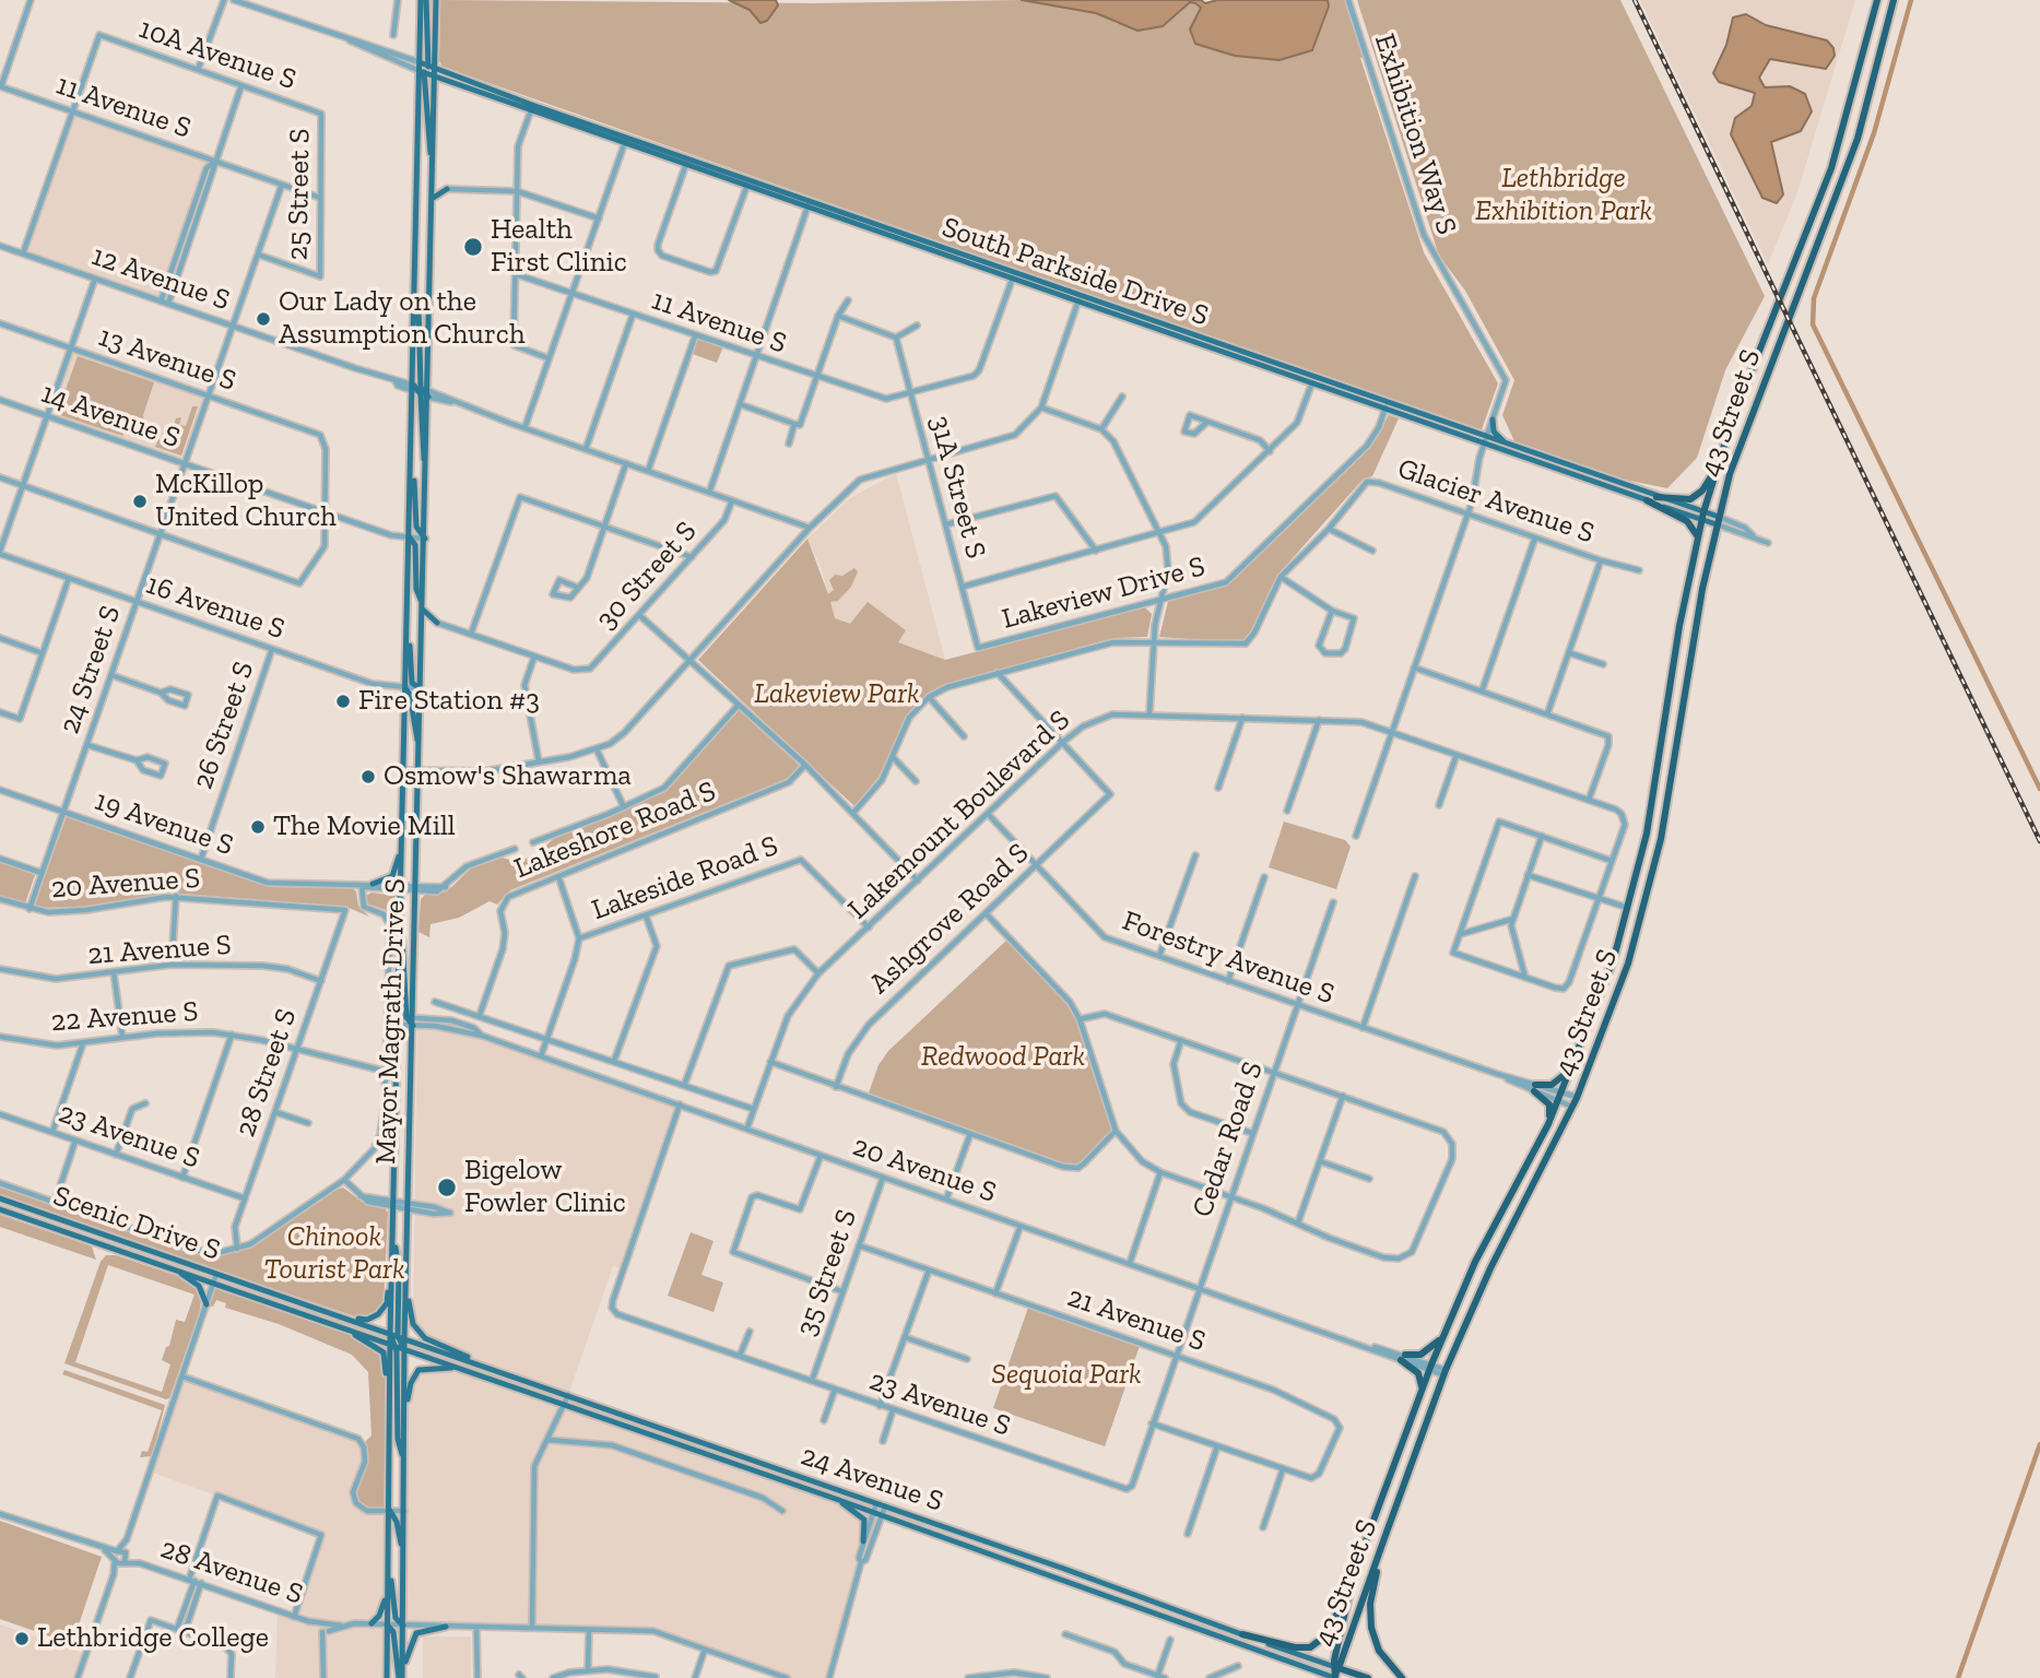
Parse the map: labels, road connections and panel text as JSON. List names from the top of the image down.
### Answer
{
  "streets": {
    "highway": ["43 Street S"],
    "main road": [
      "South Parkside Drive S",
      "Mayor Magrath Drive S",
      "Scenic Drive S",
      "24 Avenue S"
    ],
    "street": [
      "10A Avenue S",
      "11 Avenue S",
      "Exhibition Way S",
      "25 Street S",
      "12 Avenue S",
      "13 Avenue S",
      "14 Avenue S",
      "31A Street S",
      "Glacier Avenue S",
      "30 Street S",
      "Lakeview Drive S",
      "16 Avenue S",
      "24 Street S",
      "26 Street S",
      "Lakemount Boulevard S",
      "19 Avenue S",
      "Lakeshore Road S",
      "Lakeside Road S",
      "20 Avenue S",
      "Ashgrove Road S",
      "21 Avenue S",
      "Forestry Avenue S",
      "22 Avenue S",
      "28 Street S",
      "23 Avenue S",
      "Cedar Road S",
      "35 Street S",
      "28 Avenue S"
    ]
  },
  "crossings": [
    ["10A Avenue S", "11 Avenue S"],
    ["10A Avenue S", "25 Street S"],
    ["11 Avenue S", "25 Street S"],
    ["11 Avenue S", "South Parkside Drive S"],
    ["11 Avenue S", "31A Street S"],
    ["11 Avenue S", "24 Street S"],
    ["Exhibition Way S", "South Parkside Drive S"],
    ["Exhibition Way S", "Glacier Avenue S"],
    ["Exhibition Way S", "Lakemount Boulevard S"],
    ["25 Street S", "24 Street S"],
    ["South Parkside Drive S", "43 Street S"],
    ["South Parkside Drive S", "Lakeview Drive S"],
    ["South Parkside Drive S", "Mayor Magrath Drive S"],
    ["12 Avenue S", "30 Street S"],
    ["12 Avenue S", "24 Street S"],
    ["12 Avenue S", "Mayor Magrath Drive S"],
    ["13 Avenue S", "14 Avenue S"],
    ["13 Avenue S", "24 Street S"],
    ["43 Street S", "20 Avenue S"],
    ["43 Street S", "Forestry Avenue S"],
    ["43 Street S", "24 Avenue S"],
    ["14 Avenue S", "24 Street S"],
    ["14 Avenue S", "Mayor Magrath Drive S"],
    ["31A Street S", "Lakeview Drive S"],
    ["16 Avenue S", "24 Street S"],
    ["16 Avenue S", "26 Street S"],
    ["16 Avenue S", "Mayor Magrath Drive S"],
    ["24 Street S", "19 Avenue S"],
    ["24 Street S", "20 Avenue S"],
    ["26 Street S", "19 Avenue S"],
    ["Lakemount Boulevard S", "Lakeside Road S"],
    ["Lakemount Boulevard S", "20 Avenue S"],
    ["Lakemount Boulevard S", "Ashgrove Road S"],
    ["Lakemount Boulevard S", "Forestry Avenue S"],
    ["19 Avenue S", "Mayor Magrath Drive S"],
    ["Lakeshore Road S", "Lakeside Road S"],
    ["Lakeside Road S", "20 Avenue S"],
    ["20 Avenue S", "Mayor Magrath Drive S"],
    ["20 Avenue S", "28 Street S"],
    ["20 Avenue S", "23 Avenue S"],
    ["20 Avenue S", "Cedar Road S"],
    ["20 Avenue S", "35 Street S"],
    ["Ashgrove Road S", "Forestry Avenue S"],
    ["21 Avenue S", "28 Street S"],
    ["21 Avenue S", "Cedar Road S"],
    ["21 Avenue S", "35 Street S"],
    ["Forestry Avenue S", "Cedar Road S"],
    ["22 Avenue S", "Mayor Magrath Drive S"],
    ["22 Avenue S", "28 Street S"],
    ["Mayor Magrath Drive S", "28 Street S"],
    ["Mayor Magrath Drive S", "Scenic Drive S"],
    ["Mayor Magrath Drive S", "24 Avenue S"],
    ["28 Street S", "23 Avenue S"],
    ["28 Street S", "Scenic Drive S"],
    ["23 Avenue S", "Cedar Road S"],
    ["23 Avenue S", "35 Street S"],
    ["Scenic Drive S", "24 Avenue S"]
  ],
  "parks": [
    "Lethbridge Exhibition Park",
    "Lakeview Park",
    "Redwood Park",
    "Chinook Tourist Park",
    "Sequoia Park"
  ],
  "places": [
    "Health First Clinic",
    "Our Lady on the Assumption Church",
    "McKillop United Church",
    "Fire Station #3",
    "Osmow's Shawarma",
    "The Movie Mill",
    "Bigelow Fowler Clinic",
    "Lethbridge College"
  ]
}
